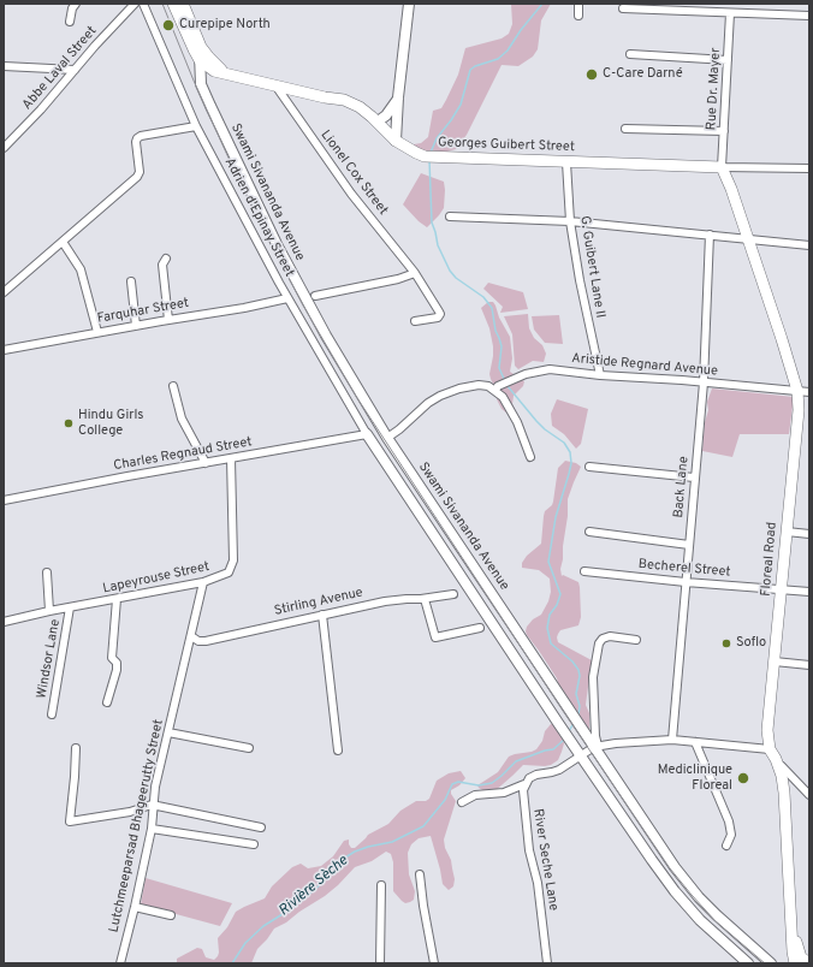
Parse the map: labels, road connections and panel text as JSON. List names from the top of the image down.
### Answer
{
  "streets": {
    "main road": ["Georges Guibert Street", "Floreal Road"],
    "street": [
      "Abbe Laval Street",
      "Rue Dr. Mayer",
      "Lionel Cox Street",
      "Swami Sivananda Avenue",
      "Adrien d'Epinay Street",
      "G. Guibert Lane II",
      "Farquhar Street",
      "Aristide Regnard Avenue",
      "Charles Regnaud Street",
      "Back Lane",
      "Becherel Street",
      "Lapeyrouse Street",
      "Stirling Avenue",
      "Windsor Lane",
      "Lutchmeeparsad Bhageerutty Street",
      "River Seche Lane"
    ]
  },
  "crossings": [
    ["Rue Dr. Mayer", "Georges Guibert Street"],
    ["Rue Dr. Mayer", "Floreal Road"],
    ["Georges Guibert Street", "Lionel Cox Street"],
    ["Georges Guibert Street", "Swami Sivananda Avenue"],
    ["Georges Guibert Street", "G. Guibert Lane II"],
    ["Georges Guibert Street", "Floreal Road"],
    ["Adrien d'Epinay Street", "Farquhar Street"],
    ["Adrien d'Epinay Street", "Charles Regnaud Street"],
    ["G. Guibert Lane II", "Aristide Regnard Avenue"],
    ["Aristide Regnard Avenue", "Back Lane"],
    ["Aristide Regnard Avenue", "Floreal Road"],
    ["Charles Regnaud Street", "Lapeyrouse Street"],
    ["Back Lane", "Becherel Street"],
    ["Floreal Road", "Becherel Street"],
    ["Lapeyrouse Street", "Windsor Lane"],
    ["Lapeyrouse Street", "Lutchmeeparsad Bhageerutty Street"],
    ["Stirling Avenue", "Lutchmeeparsad Bhageerutty Street"]
  ],
  "water": ["Rivière Sèche"],
  "places": [
    "Curepipe North",
    "C-Care Darné",
    "Hindu Girls College",
    "Soflo",
    "Mediclinique Floreal"
  ]
}
